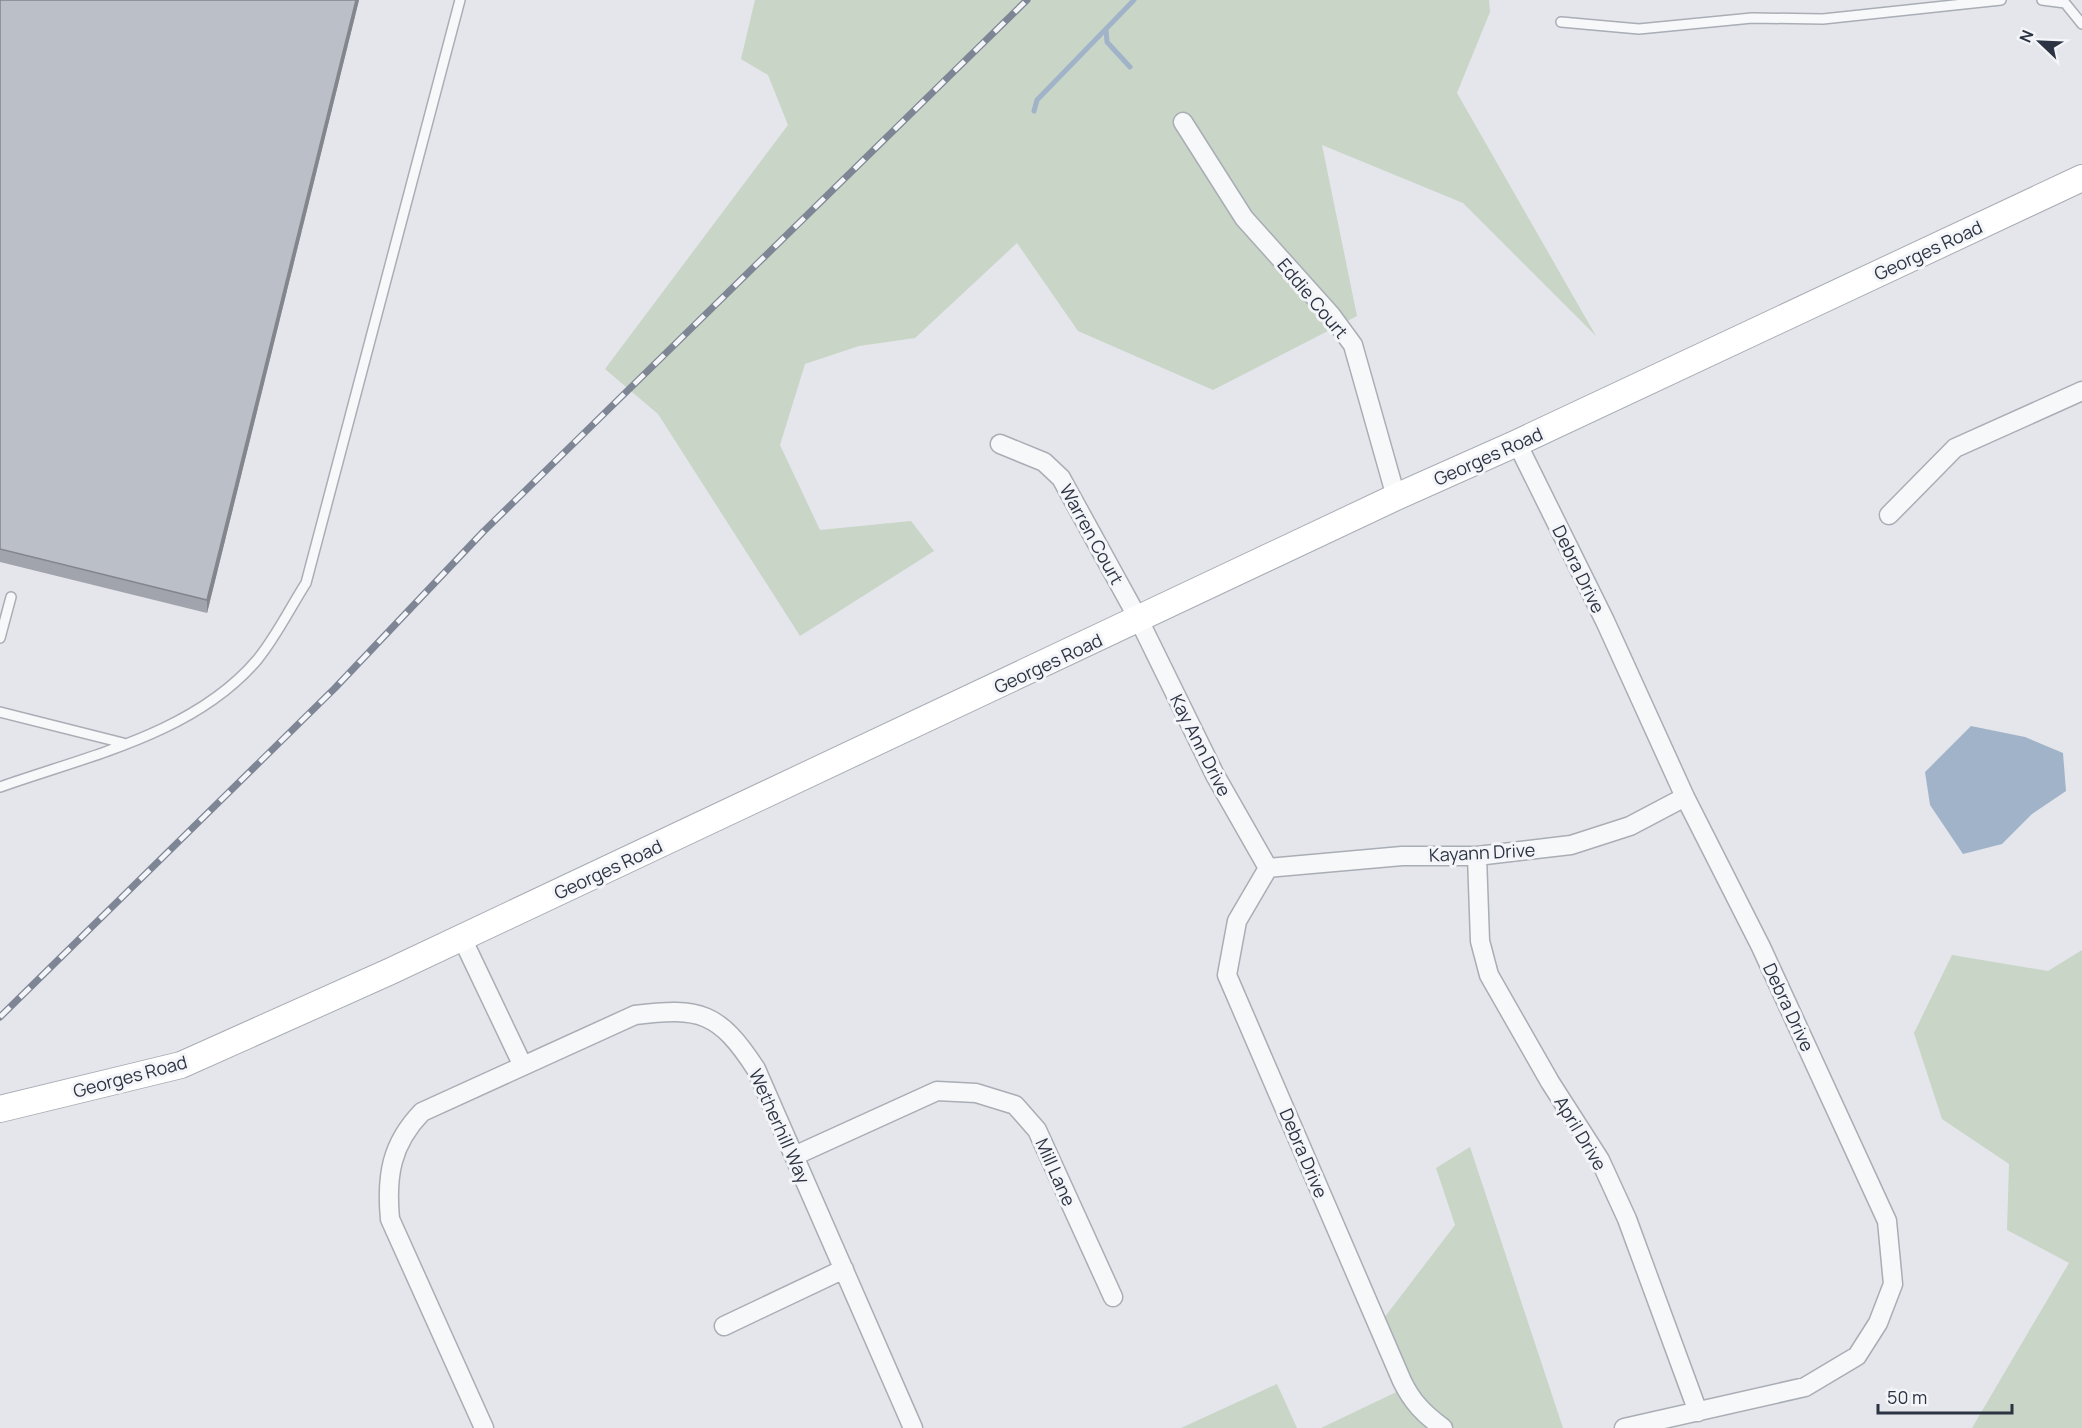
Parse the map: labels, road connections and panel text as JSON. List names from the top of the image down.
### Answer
{
  "streets": {
    "street": [
      "Georges Road",
      "Eddie Court",
      "Warren Court",
      "Debra Drive",
      "Kay Ann Drive",
      "Kayann Drive",
      "Wetherhill Way",
      "April Drive",
      "Mill Lane"
    ]
  },
  "crossings": [
    ["Georges Road", "Eddie Court"],
    ["Georges Road", "Warren Court"],
    ["Georges Road", "Debra Drive"],
    ["Georges Road", "Kay Ann Drive"],
    ["Warren Court", "Kay Ann Drive"],
    ["Debra Drive", "Kay Ann Drive"],
    ["Debra Drive", "Kayann Drive"],
    ["Debra Drive", "April Drive"],
    ["Kay Ann Drive", "Kayann Drive"],
    ["Kayann Drive", "April Drive"],
    ["Wetherhill Way", "Mill Lane"]
  ],
  "scale_bar": "50 m",
  "north": "top left"
}
